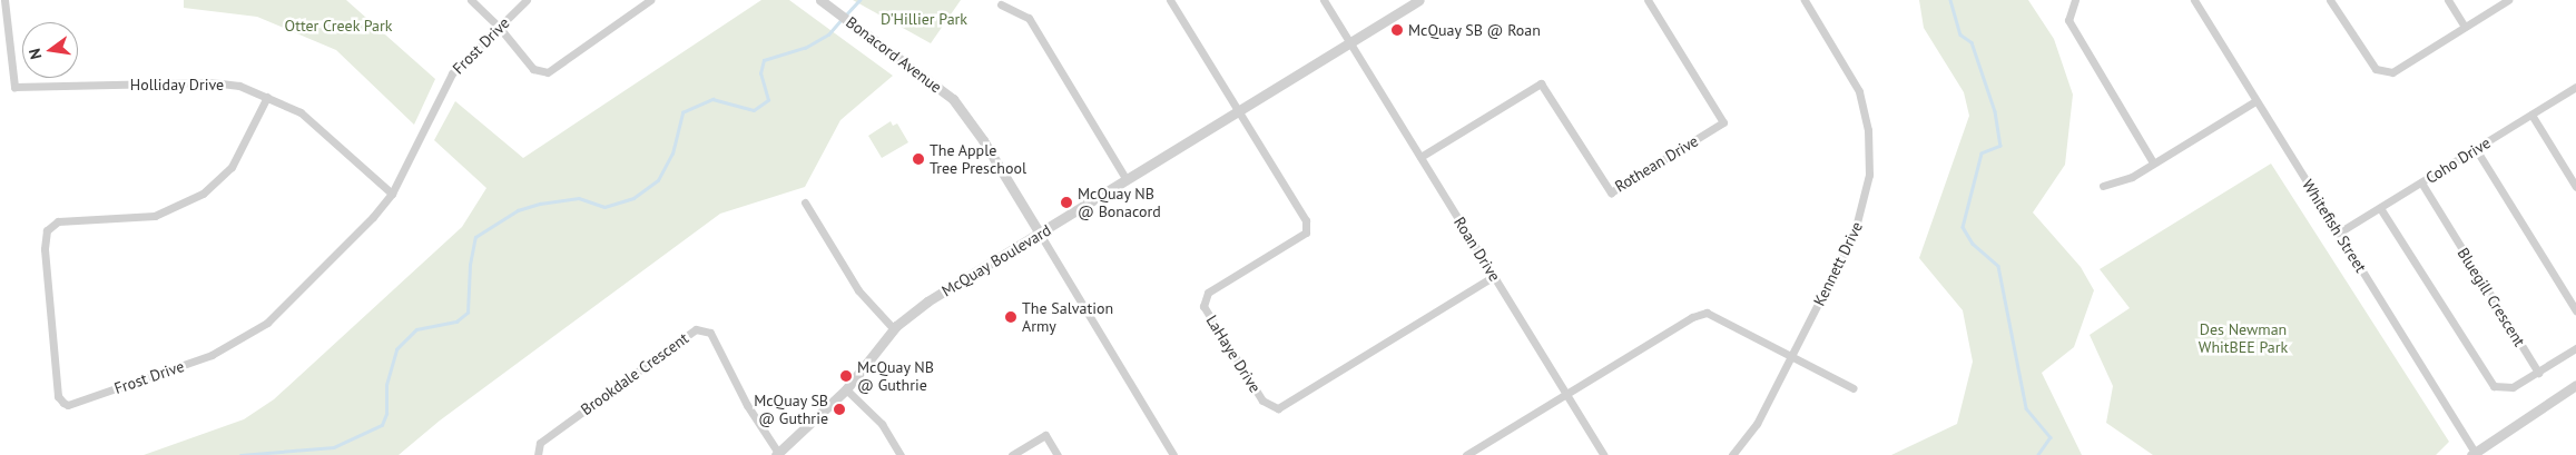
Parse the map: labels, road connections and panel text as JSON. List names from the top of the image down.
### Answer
{
  "streets": {
    "street": [
      "Frost Drive",
      "Bonacord Avenue",
      "Holliday Drive",
      "Coho Drive",
      "Rothean Drive",
      "Whitefish Street",
      "Roan Drive",
      "McQuay Boulevard",
      "Kennett Drive",
      "Bluegill Crescent",
      "LaHaye Drive",
      "Brookdale Crescent"
    ]
  },
  "crossings": [
    ["Frost Drive", "Holliday Drive"],
    ["Bonacord Avenue", "McQuay Boulevard"],
    ["Coho Drive", "Whitefish Street"],
    ["Coho Drive", "Bluegill Crescent"],
    ["Rothean Drive", "Roan Drive"],
    ["Roan Drive", "McQuay Boulevard"],
    ["Roan Drive", "LaHaye Drive"],
    ["McQuay Boulevard", "LaHaye Drive"],
    ["McQuay Boulevard", "Brookdale Crescent"]
  ],
  "parks": ["D'Hillier Park", "Otter Creek Park", "Des Newman WhitBEE Park"],
  "places": [
    "McQuay SB @ Roan",
    "The Apple Tree Preschool",
    "McQuay NB @ Bonacord",
    "The Salvation Army",
    "McQuay NB @ Guthrie",
    "McQuay SB @ Guthrie"
  ],
  "north": "left"
}
